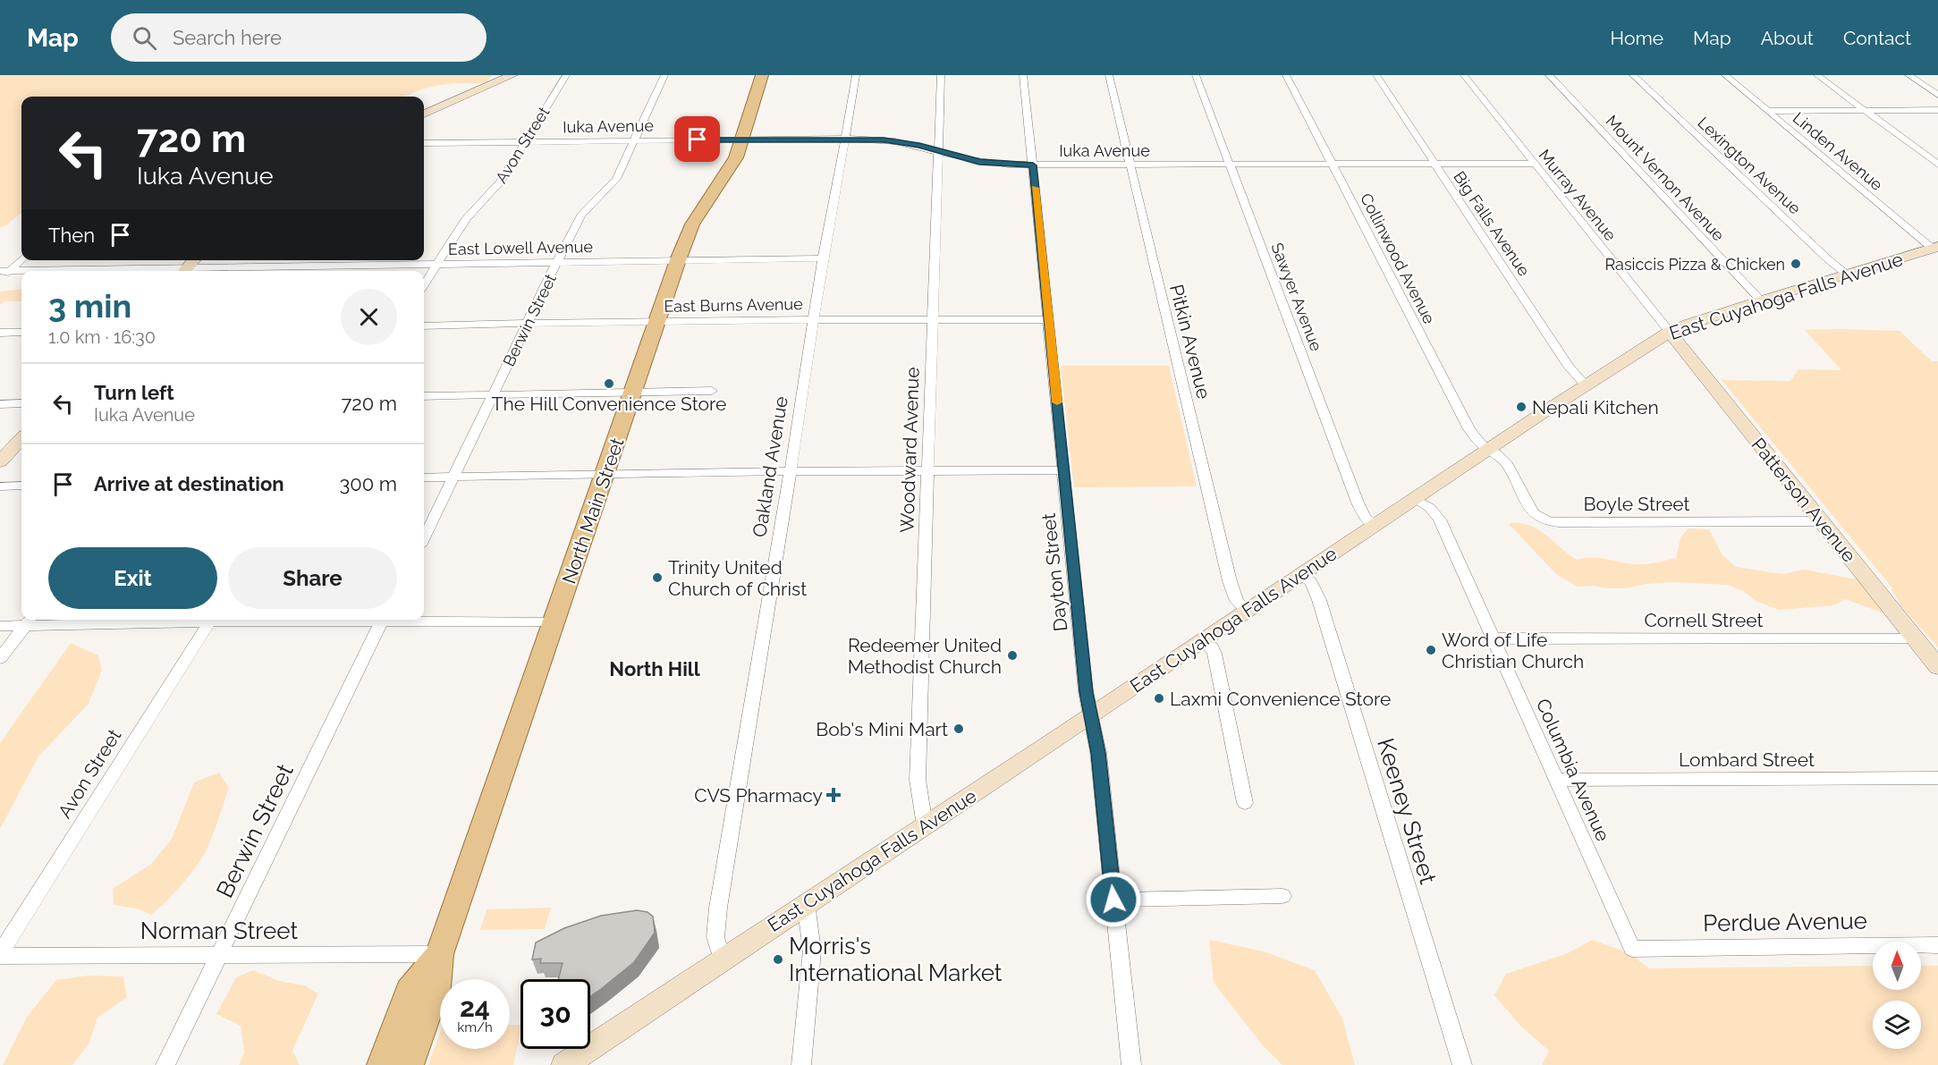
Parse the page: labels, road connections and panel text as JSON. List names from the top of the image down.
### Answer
{
  "streets": {
    "main road": ["North Main Street"],
    "street": [
      "Iuka Avenue",
      "Avon Street",
      "Linden Avenue",
      "Lexington Avenue",
      "Mount Vernon Avenue",
      "Murray Avenue",
      "Big Falls Avenue",
      "East Lowell Avenue",
      "Collinwood Avenue",
      "East Cuyahoga Falls Avenue",
      "Sawyer Avenue",
      "East Burns Avenue",
      "Berwin Street",
      "Pitkin Avenue",
      "Woodward Avenue",
      "Oakland Avenue",
      "Patterson Avenue",
      "Boyle Street",
      "Dayton Street",
      "Cornell Street",
      "Lombard Street",
      "Columbia Avenue",
      "Keeney Street",
      "Perdue Avenue",
      "Norman Street"
    ]
  },
  "crossings": [
    ["Iuka Avenue", "Avon Street"],
    ["Iuka Avenue", "Murray Avenue"],
    ["Iuka Avenue", "Big Falls Avenue"],
    ["Iuka Avenue", "Collinwood Avenue"],
    ["Iuka Avenue", "Sawyer Avenue"],
    ["Iuka Avenue", "Berwin Street"],
    ["Iuka Avenue", "Pitkin Avenue"],
    ["Iuka Avenue", "Woodward Avenue"],
    ["Iuka Avenue", "Oakland Avenue"],
    ["Iuka Avenue", "North Main Street"],
    ["Iuka Avenue", "Dayton Street"],
    ["Avon Street", "East Lowell Avenue"],
    ["Avon Street", "Norman Street"],
    ["Linden Avenue", "East Cuyahoga Falls Avenue"],
    ["Lexington Avenue", "East Cuyahoga Falls Avenue"],
    ["Mount Vernon Avenue", "East Cuyahoga Falls Avenue"],
    ["Murray Avenue", "East Cuyahoga Falls Avenue"],
    ["Murray Avenue", "Patterson Avenue"],
    ["Big Falls Avenue", "East Cuyahoga Falls Avenue"],
    ["East Lowell Avenue", "Berwin Street"],
    ["East Lowell Avenue", "Oakland Avenue"],
    ["East Lowell Avenue", "North Main Street"],
    ["Collinwood Avenue", "East Cuyahoga Falls Avenue"],
    ["Collinwood Avenue", "Boyle Street"],
    ["East Cuyahoga Falls Avenue", "Sawyer Avenue"],
    ["East Cuyahoga Falls Avenue", "Pitkin Avenue"],
    ["East Cuyahoga Falls Avenue", "Woodward Avenue"],
    ["East Cuyahoga Falls Avenue", "Oakland Avenue"],
    ["East Cuyahoga Falls Avenue", "Patterson Avenue"],
    ["East Cuyahoga Falls Avenue", "Boyle Street"],
    ["East Cuyahoga Falls Avenue", "Dayton Street"],
    ["East Cuyahoga Falls Avenue", "Columbia Avenue"],
    ["East Cuyahoga Falls Avenue", "Keeney Street"],
    ["East Burns Avenue", "Berwin Street"],
    ["East Burns Avenue", "Woodward Avenue"],
    ["East Burns Avenue", "Oakland Avenue"],
    ["East Burns Avenue", "North Main Street"],
    ["East Burns Avenue", "Dayton Street"],
    ["Berwin Street", "Norman Street"],
    ["Patterson Avenue", "Boyle Street"],
    ["Patterson Avenue", "Cornell Street"],
    ["North Main Street", "Norman Street"],
    ["Cornell Street", "Columbia Avenue"],
    ["Lombard Street", "Columbia Avenue"],
    ["Columbia Avenue", "Perdue Avenue"]
  ],
  "districts": ["North Hill"],
  "places": {
    "other": [
      "Rasiccis Pizza & Chicken",
      "The Hill Convenience Store",
      "Nepali Kitchen",
      "Trinity United Church of Christ",
      "Word of Life Christian Church",
      "Redeemer United Methodist Church",
      "Laxmi Convenience Store",
      "Bob's Mini Mart",
      "Morris's International Market"
    ],
    "health": ["CVS Pharmacy"]
  },
  "north": "top",
  "page": {
    "header": "Map",
    "search": "Search here",
    "nav": [
      "Home",
      "Map",
      "About",
      "Contact"
    ],
    "turn": ["720 m", "Iuka Avenue"],
    "then": "Then",
    "heading": ["3 min", "1.0 km · 16:30"],
    "list": [
      {
        "name": "Turn left",
        "note": "Iuka Avenue",
        "value": "720 m"
      },
      {
        "name": "Arrive at destination",
        "value": "300 m"
      }
    ],
    "buttons": ["Exit", "Share"],
    "speed": "24 km/h",
    "limit": "30"
  }
}
